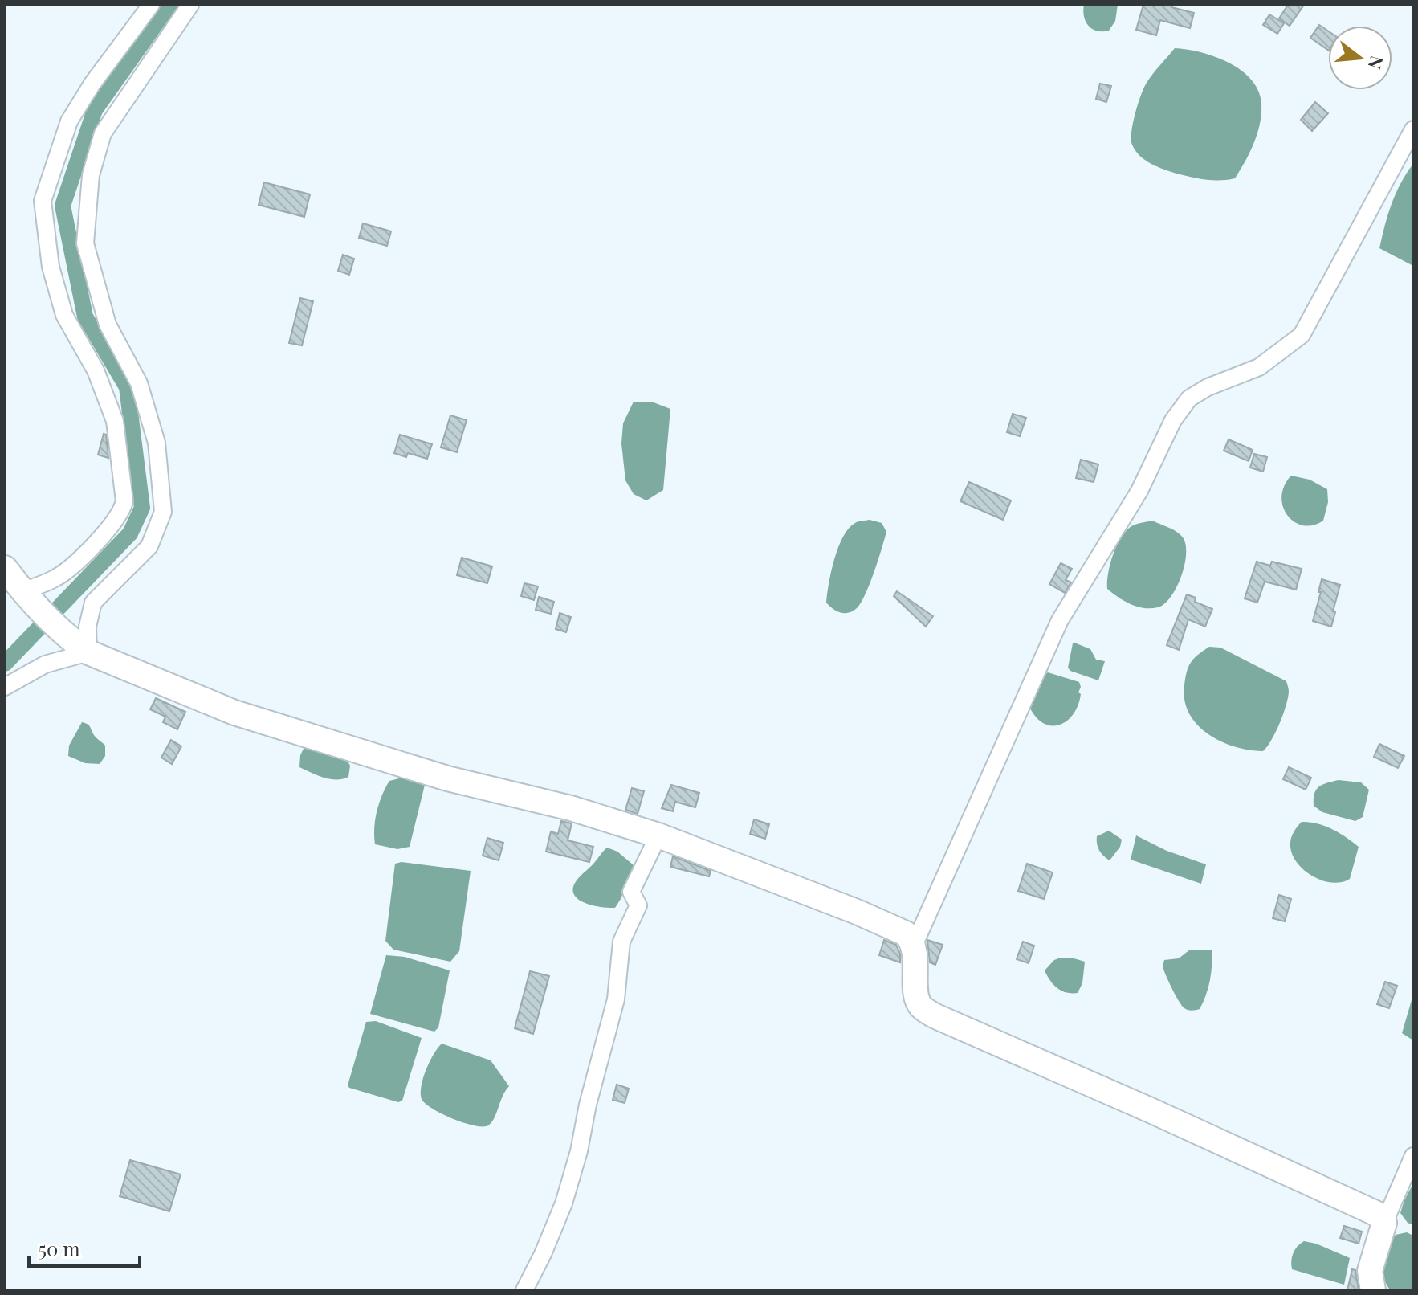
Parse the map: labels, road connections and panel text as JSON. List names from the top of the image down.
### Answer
{
  "scale_bar": "50 m",
  "north": "right"
}
